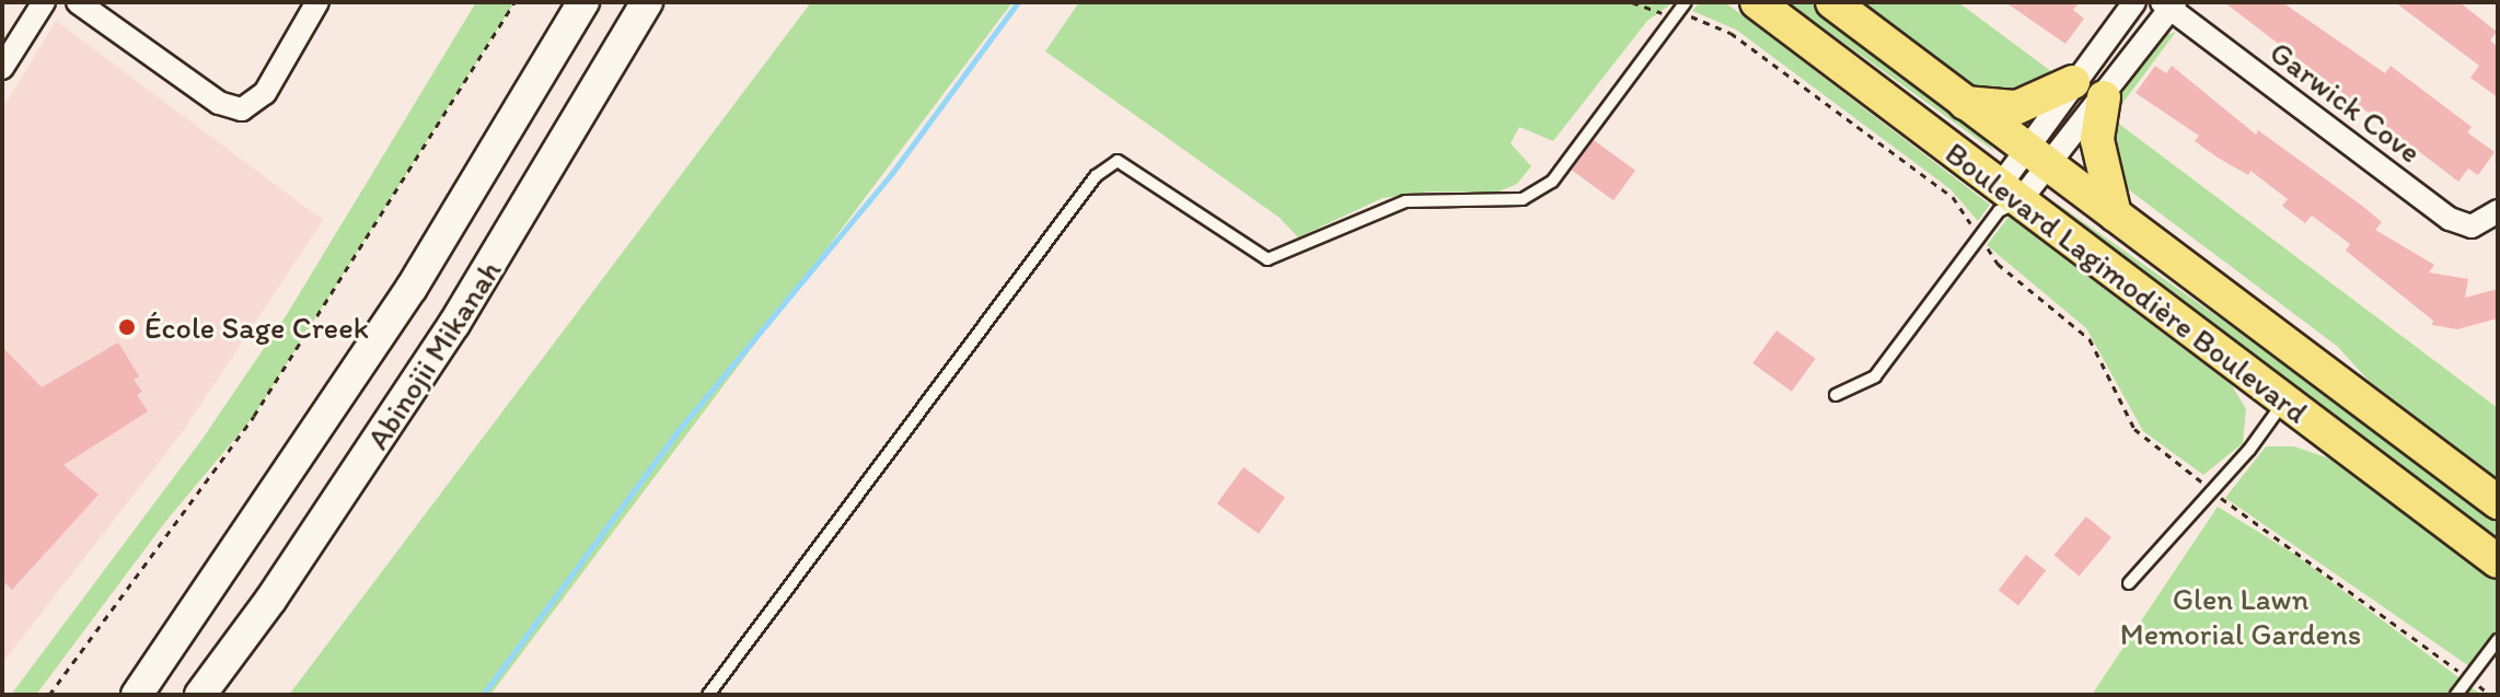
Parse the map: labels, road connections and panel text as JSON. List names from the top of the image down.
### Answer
{
  "streets": {
    "main road": ["Boulevard Lagimodière Boulevard"],
    "street": ["Garwick Cove", "Abinojii Mikanah"]
  },
  "parks": ["Glen Lawn Memorial Gardens"],
  "places": ["École Sage Creek"]
}
